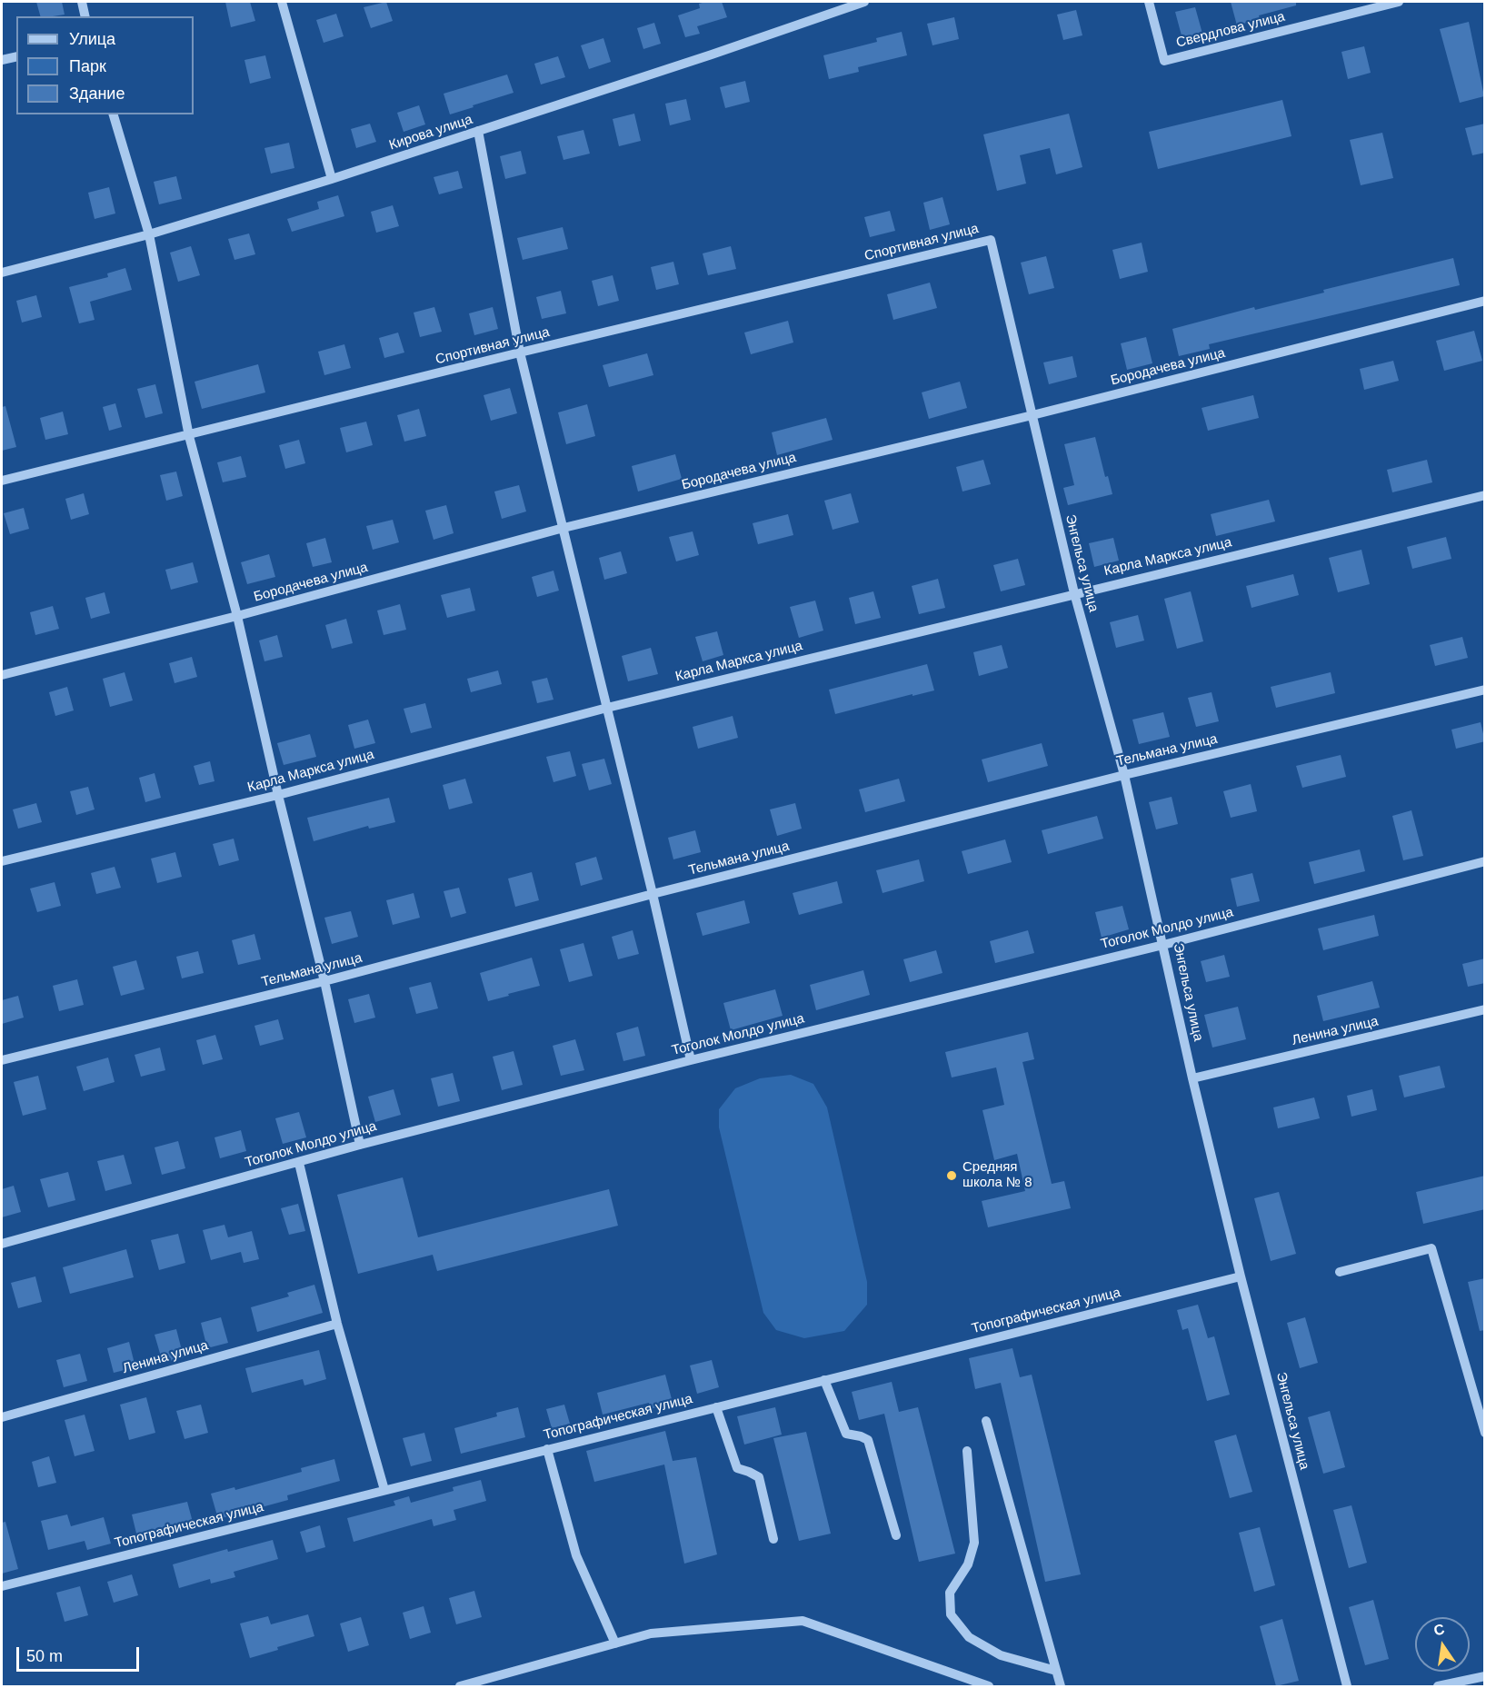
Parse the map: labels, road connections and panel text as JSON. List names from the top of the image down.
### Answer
{
  "streets": {
    "street": [
      "Свердлова улица",
      "Кирова улица",
      "Спортивная улица",
      "Бородачева улица",
      "Карла Маркса улица",
      "Энгельса улица",
      "Тельмана улица",
      "Тоголок Молдо улица",
      "Ленина улица",
      "Топографическая улица"
    ]
  },
  "crossings": [
    ["Спортивная улица", "Энгельса улица"],
    ["Бородачева улица", "Энгельса улица"],
    ["Карла Маркса улица", "Энгельса улица"],
    ["Энгельса улица", "Тельмана улица"],
    ["Энгельса улица", "Тоголок Молдо улица"],
    ["Энгельса улица", "Ленина улица"],
    ["Энгельса улица", "Топографическая улица"]
  ],
  "places": ["Средняя школа № 8"],
  "legend": ["Улица", "Парк", "Здание"],
  "scale_bar": "50 m",
  "north": "top"
}
